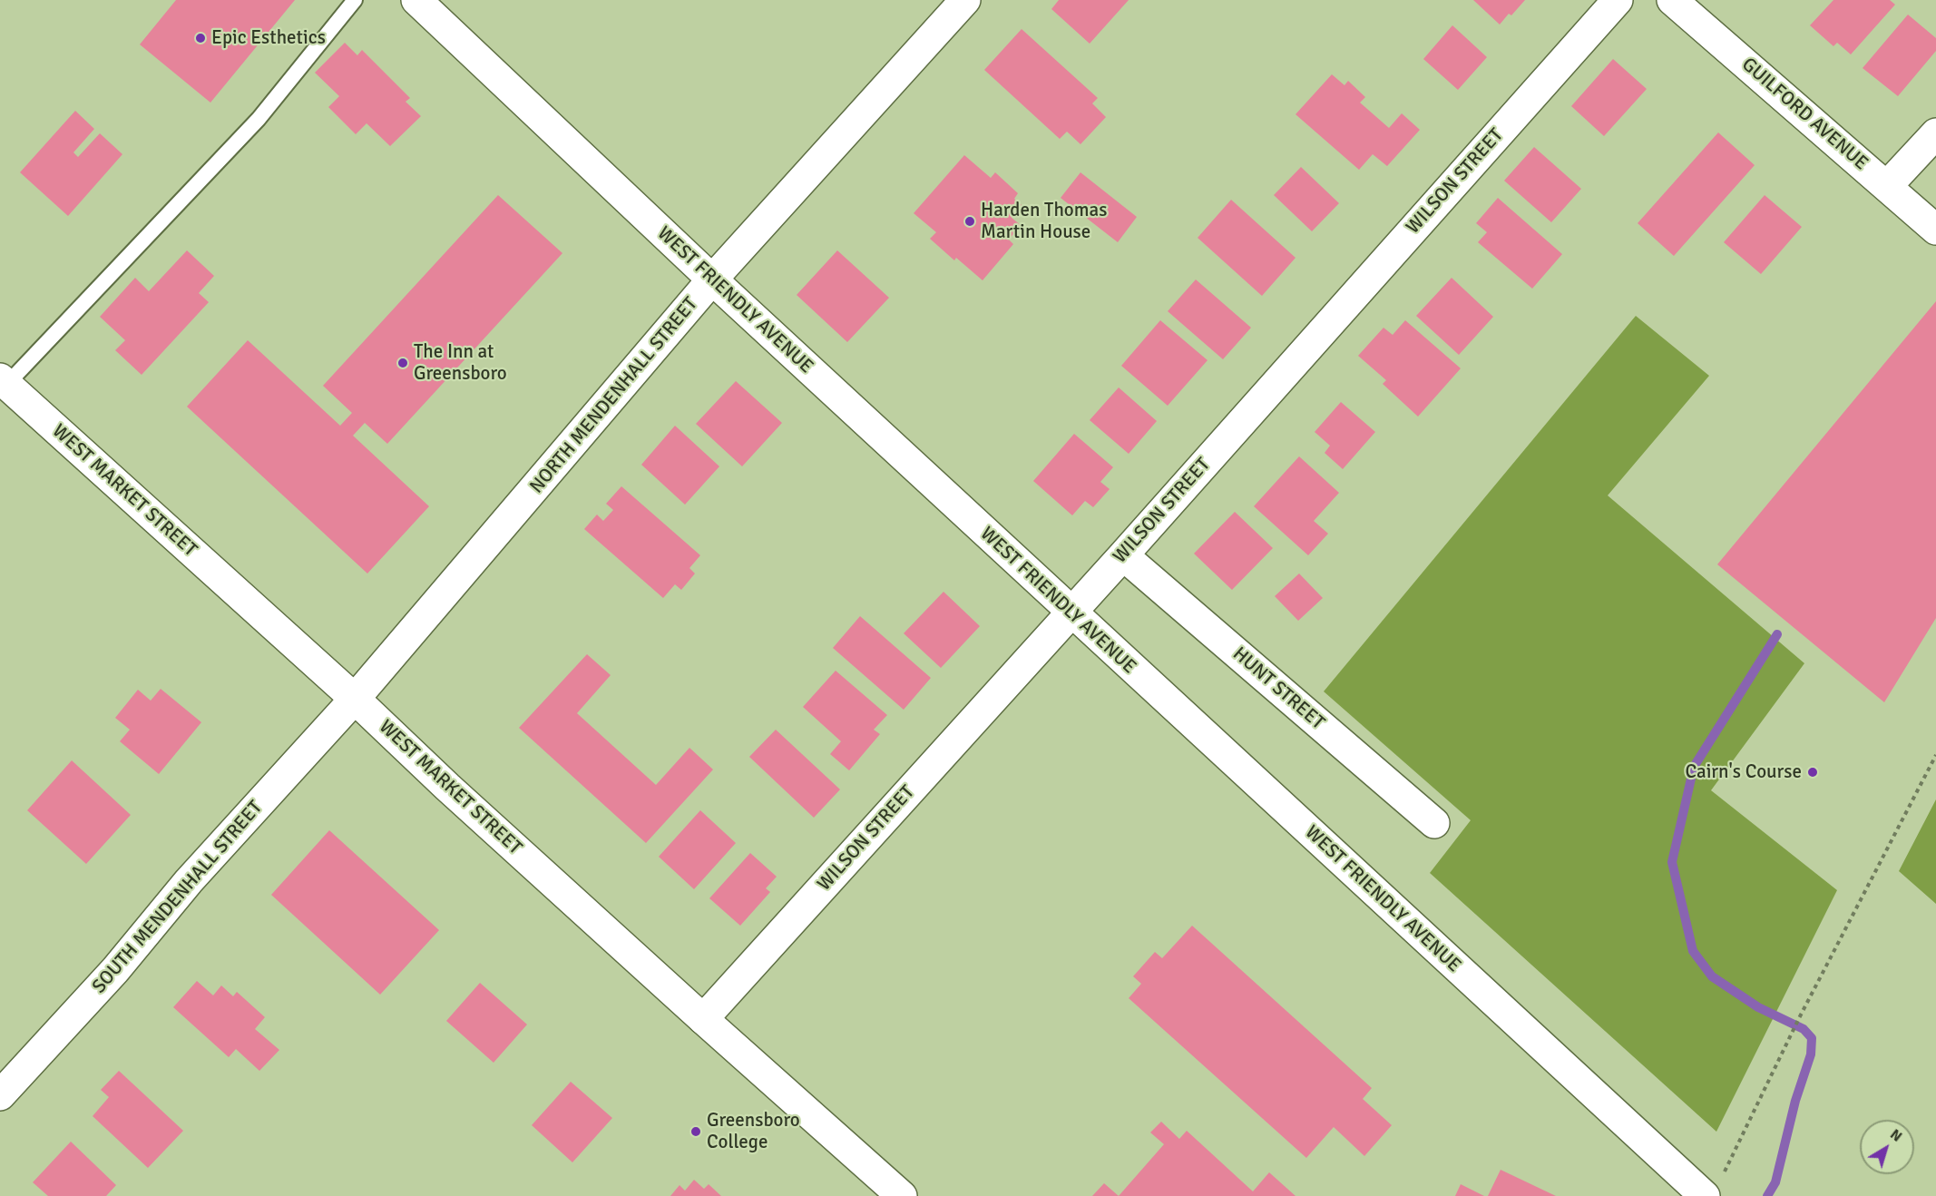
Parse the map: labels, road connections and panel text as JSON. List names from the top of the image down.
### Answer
{
  "streets": {
    "street": [
      "GUILFORD AVENUE",
      "WILSON STREET",
      "WEST FRIENDLY AVENUE",
      "NORTH MENDENHALL STREET",
      "WEST MARKET STREET",
      "HUNT STREET",
      "SOUTH MENDENHALL STREET"
    ]
  },
  "crossings": [
    ["WILSON STREET", "WEST FRIENDLY AVENUE"],
    ["WILSON STREET", "WEST MARKET STREET"],
    ["WILSON STREET", "HUNT STREET"],
    ["WEST FRIENDLY AVENUE", "NORTH MENDENHALL STREET"],
    ["NORTH MENDENHALL STREET", "WEST MARKET STREET"],
    ["NORTH MENDENHALL STREET", "SOUTH MENDENHALL STREET"],
    ["WEST MARKET STREET", "SOUTH MENDENHALL STREET"]
  ],
  "places": [
    "Epic Esthetics",
    "Harden Thomas Martin House",
    "The Inn at Greensboro",
    "Cairn's Course",
    "Greensboro College"
  ],
  "north": "top right"
}
